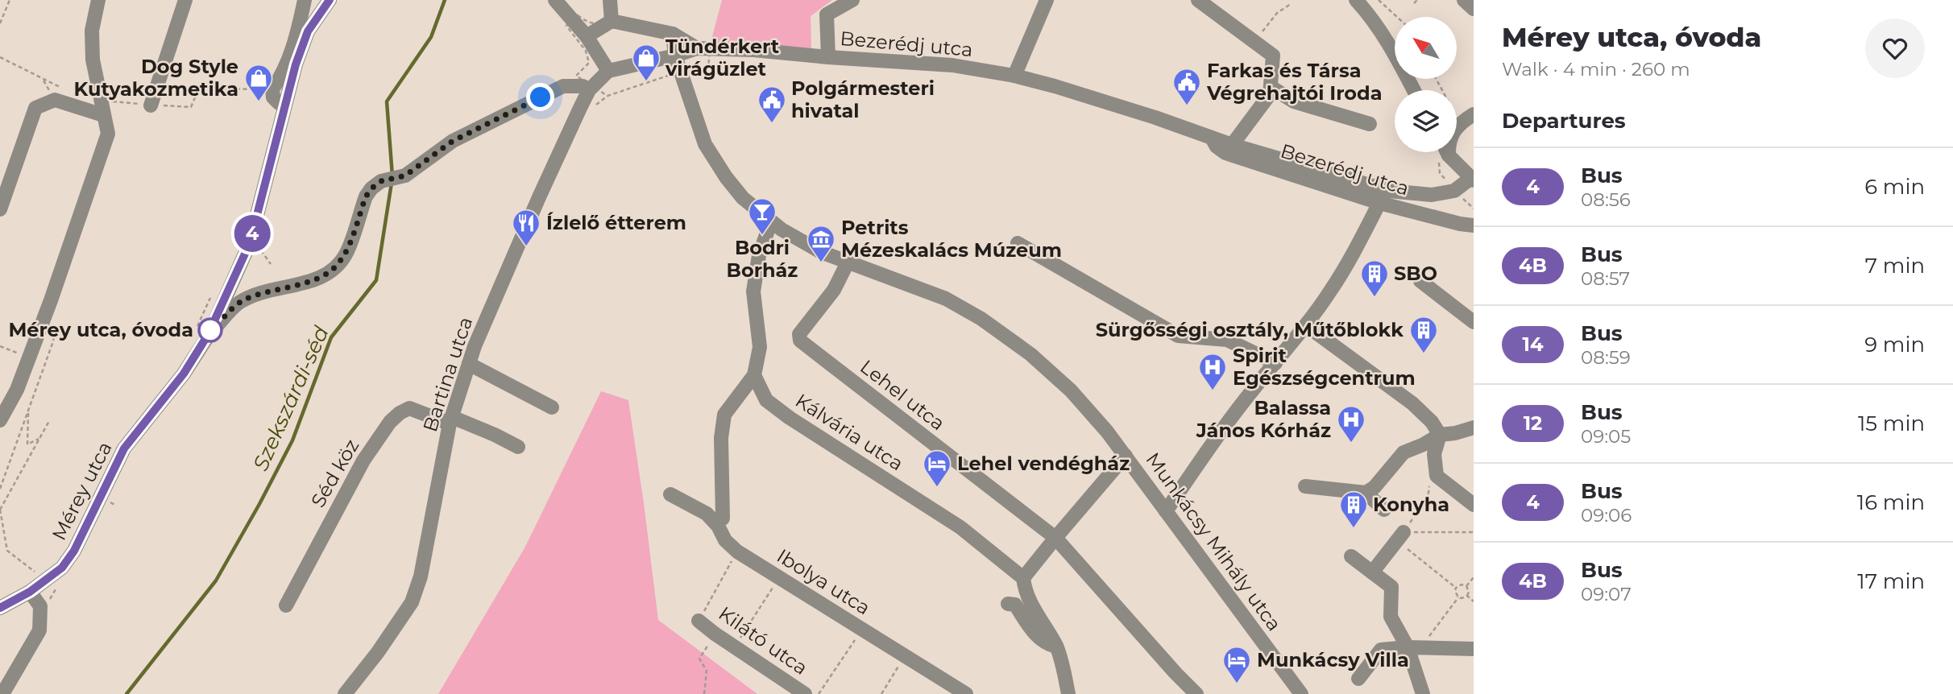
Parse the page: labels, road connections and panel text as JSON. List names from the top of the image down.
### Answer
{
  "streets": {
    "street": [
      "Bezerédj utca",
      "Bartina utca",
      "Lehel utca",
      "Kálvária utca",
      "Séd köz",
      "Mérey utca",
      "Munkácsy Mihály utca",
      "Ibolya utca",
      "Kilátó utca"
    ]
  },
  "crossings": [
    ["Bartina utca", "Séd köz"],
    ["Lehel utca", "Munkácsy Mihály utca"]
  ],
  "water": ["Szekszárdi-séd"],
  "places": {
    "shop": ["Tündérkert virágüzlet", "Dog Style Kutyakozmetika"],
    "public building": ["Farkas és Társa Végrehajtói Iroda", "Polgármesteri hivatal"],
    "bar": ["Bodri Borház"],
    "restaurant": ["Ízlelő étterem"],
    "museum": ["Petrits Mézeskalács Múzeum"],
    "building": ["SBO", "Sürgősségi osztály, Műtőblokk", "Konyha"],
    "other": ["Mérey utca, óvoda"],
    "hospital": ["Spirit Egészségcentrum", "Balassa János Kórház"],
    "hotel": ["Lehel vendégház", "Munkácsy Villa"]
  },
  "lines": ["bus line 4"],
  "north": "top left",
  "page": {
    "on_map": "4",
    "heading": [
      ["Mérey utca, óvoda", "Walk · 4 min · 260 m"],
      "Departures"
    ],
    "list": [
      {
        "mark": "4",
        "name": "Bus",
        "note": "08:56",
        "value": "6 min"
      },
      {
        "mark": "4B",
        "name": "Bus",
        "note": "08:57",
        "value": "7 min"
      },
      {
        "mark": "14",
        "name": "Bus",
        "note": "08:59",
        "value": "9 min"
      },
      {
        "mark": "12",
        "name": "Bus",
        "note": "09:05",
        "value": "15 min"
      },
      {
        "mark": "4",
        "name": "Bus",
        "note": "09:06",
        "value": "16 min"
      },
      {
        "mark": "4B",
        "name": "Bus",
        "note": "09:07",
        "value": "17 min"
      }
    ]
  }
}
